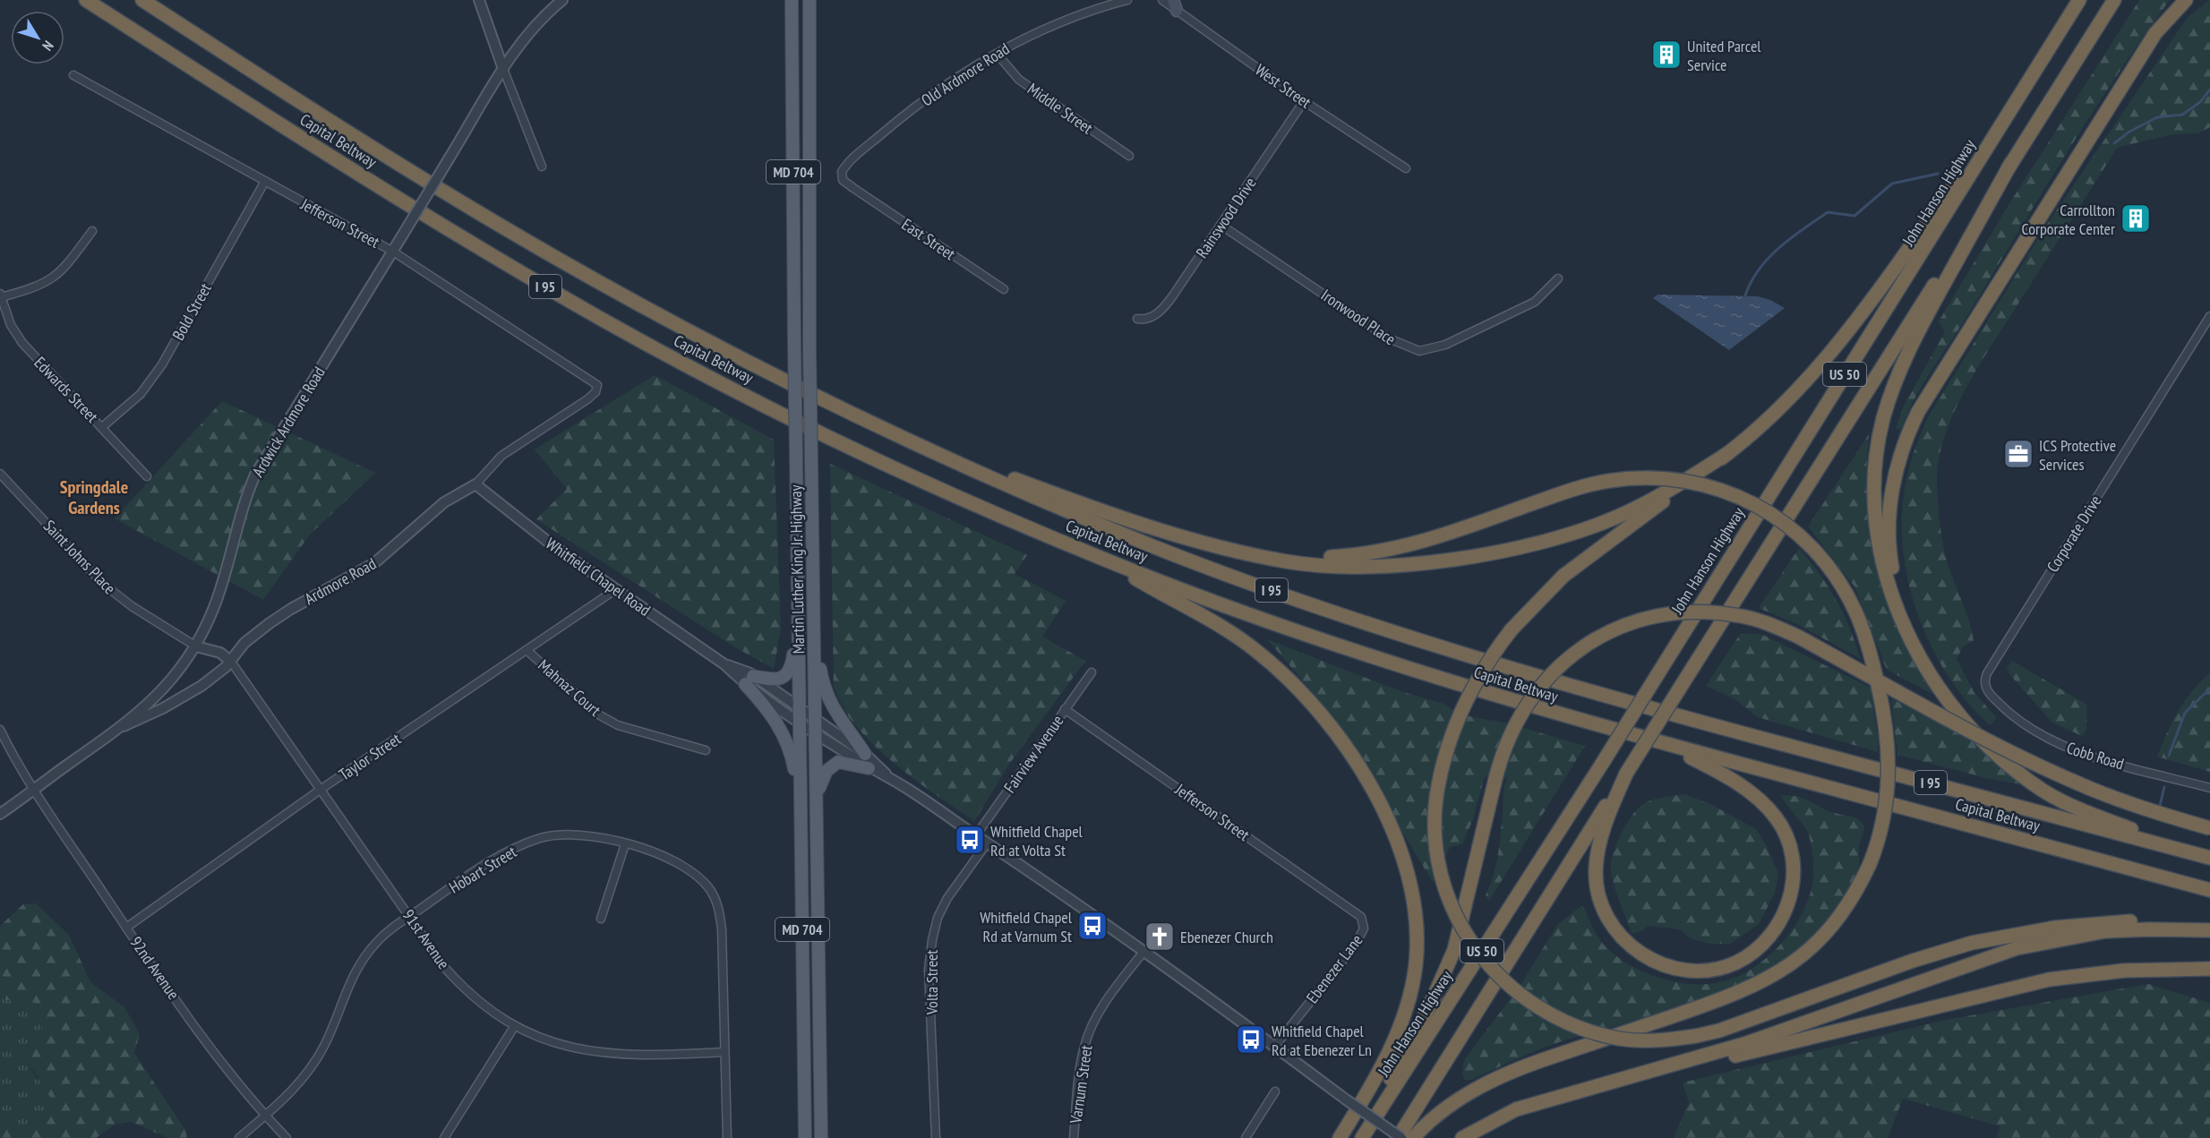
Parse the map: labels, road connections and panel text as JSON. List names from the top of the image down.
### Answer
{
  "streets": {
    "highway": [
      "Capital Beltway",
      "John Hanson Highway",
      "I 95",
      "US 50"
    ],
    "main road": ["MD 704", "Martin Luther King Jr. Highway"],
    "street": [
      "Old Ardmore Road",
      "West Street",
      "Middle Street",
      "Rainswood Drive",
      "Jefferson Street",
      "East Street",
      "Bold Street",
      "Ironwood Place",
      "Edwards Street",
      "Ardwick Ardmore Road",
      "Corporate Drive",
      "Saint Johns Place",
      "Whitfield Chapel Road",
      "Ardmore Road",
      "Mahnaz Court",
      "Fairview Avenue",
      "Cobb Road",
      "Taylor Street",
      "Hobart Street",
      "91st Avenue",
      "92nd Avenue",
      "Ebenezer Lane",
      "Volta Street",
      "Varnum Street"
    ]
  },
  "crossings": [
    ["Old Ardmore Road", "Middle Street"],
    ["Old Ardmore Road", "East Street"],
    ["West Street", "Rainswood Drive"],
    ["Rainswood Drive", "Ironwood Place"],
    ["Jefferson Street", "Bold Street"],
    ["Jefferson Street", "Ardwick Ardmore Road"],
    ["Jefferson Street", "Ardmore Road"],
    ["Jefferson Street", "Fairview Avenue"],
    ["Jefferson Street", "Ebenezer Lane"],
    ["Bold Street", "Edwards Street"],
    ["US 50", "Whitfield Chapel Road"],
    ["Ardwick Ardmore Road", "Saint Johns Place"],
    ["Ardwick Ardmore Road", "Ardmore Road"],
    ["Ardwick Ardmore Road", "92nd Avenue"],
    ["Corporate Drive", "Cobb Road"],
    ["Martin Luther King Jr. Highway", "Whitfield Chapel Road"],
    ["Whitfield Chapel Road", "Ardmore Road"],
    ["Whitfield Chapel Road", "Fairview Avenue"],
    ["Whitfield Chapel Road", "Taylor Street"],
    ["Whitfield Chapel Road", "Ebenezer Lane"],
    ["Whitfield Chapel Road", "Volta Street"],
    ["Whitfield Chapel Road", "Varnum Street"],
    ["Ardmore Road", "91st Avenue"],
    ["Mahnaz Court", "Taylor Street"],
    ["Taylor Street", "91st Avenue"],
    ["Taylor Street", "92nd Avenue"],
    ["Hobart Street", "91st Avenue"],
    ["Hobart Street", "92nd Avenue"]
  ],
  "districts": ["Springdale Gardens"],
  "places": {
    "building": ["United Parcel Service", "Carrollton Corporate Center"],
    "office": ["ICS Protective Services"],
    "bus stop": ["Whitfield Chapel Rd at Volta St", "Whitfield Chapel Rd at Varnum St", "Whitfield Chapel Rd at Ebenezer Ln"],
    "church": ["Ebenezer Church"]
  },
  "north": "bottom right"
}
